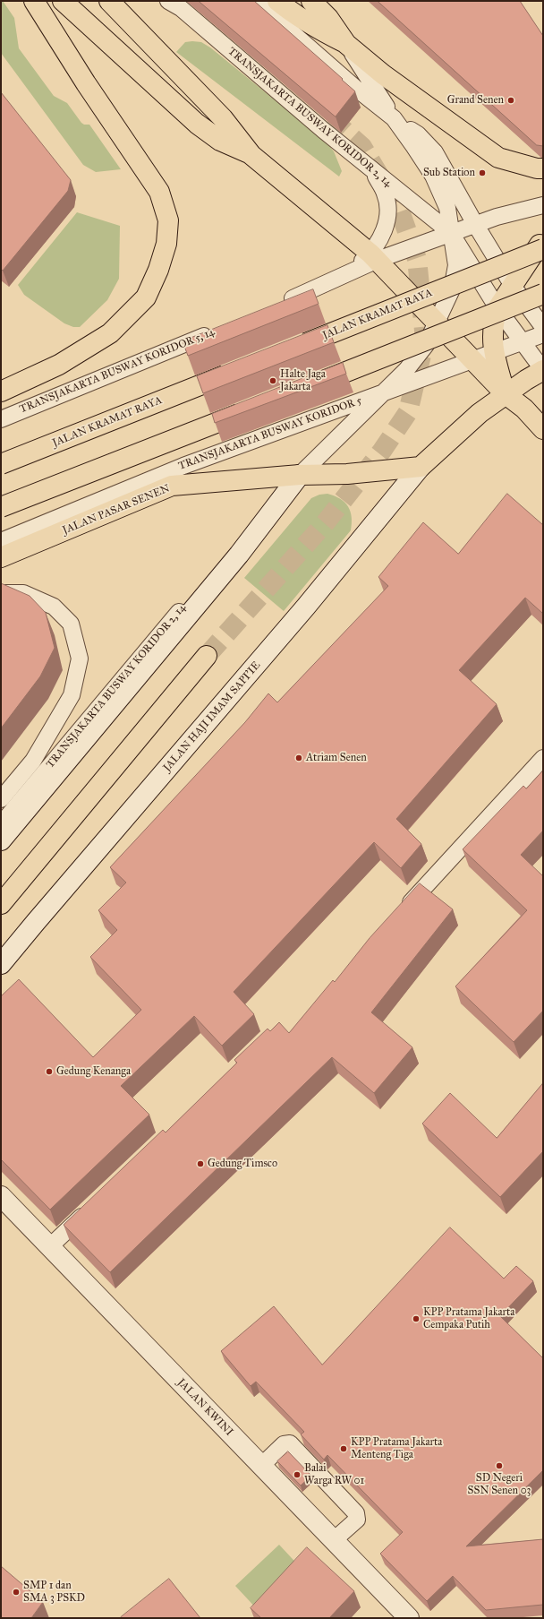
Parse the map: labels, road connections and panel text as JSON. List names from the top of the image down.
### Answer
{
  "streets": {
    "main road": ["JALAN KRAMAT RAYA", "JALAN PASAR SENEN", "JALAN HAJI IMAM SAPI'IE"],
    "street": ["JALAN KWINI"],
    "lane": ["TRANSJAKARTA BUSWAY KORIDOR 2, 14", "TRANSJAKARTA BUSWAY KORIDOR 5, 14", "TRANSJAKARTA BUSWAY KORIDOR 5"]
  },
  "crossings": [
    ["TRANSJAKARTA BUSWAY KORIDOR 2, 14", "TRANSJAKARTA BUSWAY KORIDOR 5"],
    ["TRANSJAKARTA BUSWAY KORIDOR 2, 14", "JALAN PASAR SENEN"]
  ],
  "places": [
    "Grand Senen",
    "Sub Station",
    "Halte Jaga Jakarta",
    "Atriam Senen",
    "Gedung Kenanga",
    "Gedung Timsco",
    "KPP Pratama Jakarta Cempaka Putih",
    "KPP Pratama Jakarta Menteng Tiga",
    "SD Negeri SSN Senen 03",
    "Balai Warga RW 01",
    "SMP 1 dan SMA 3 PSKD"
  ]
}
